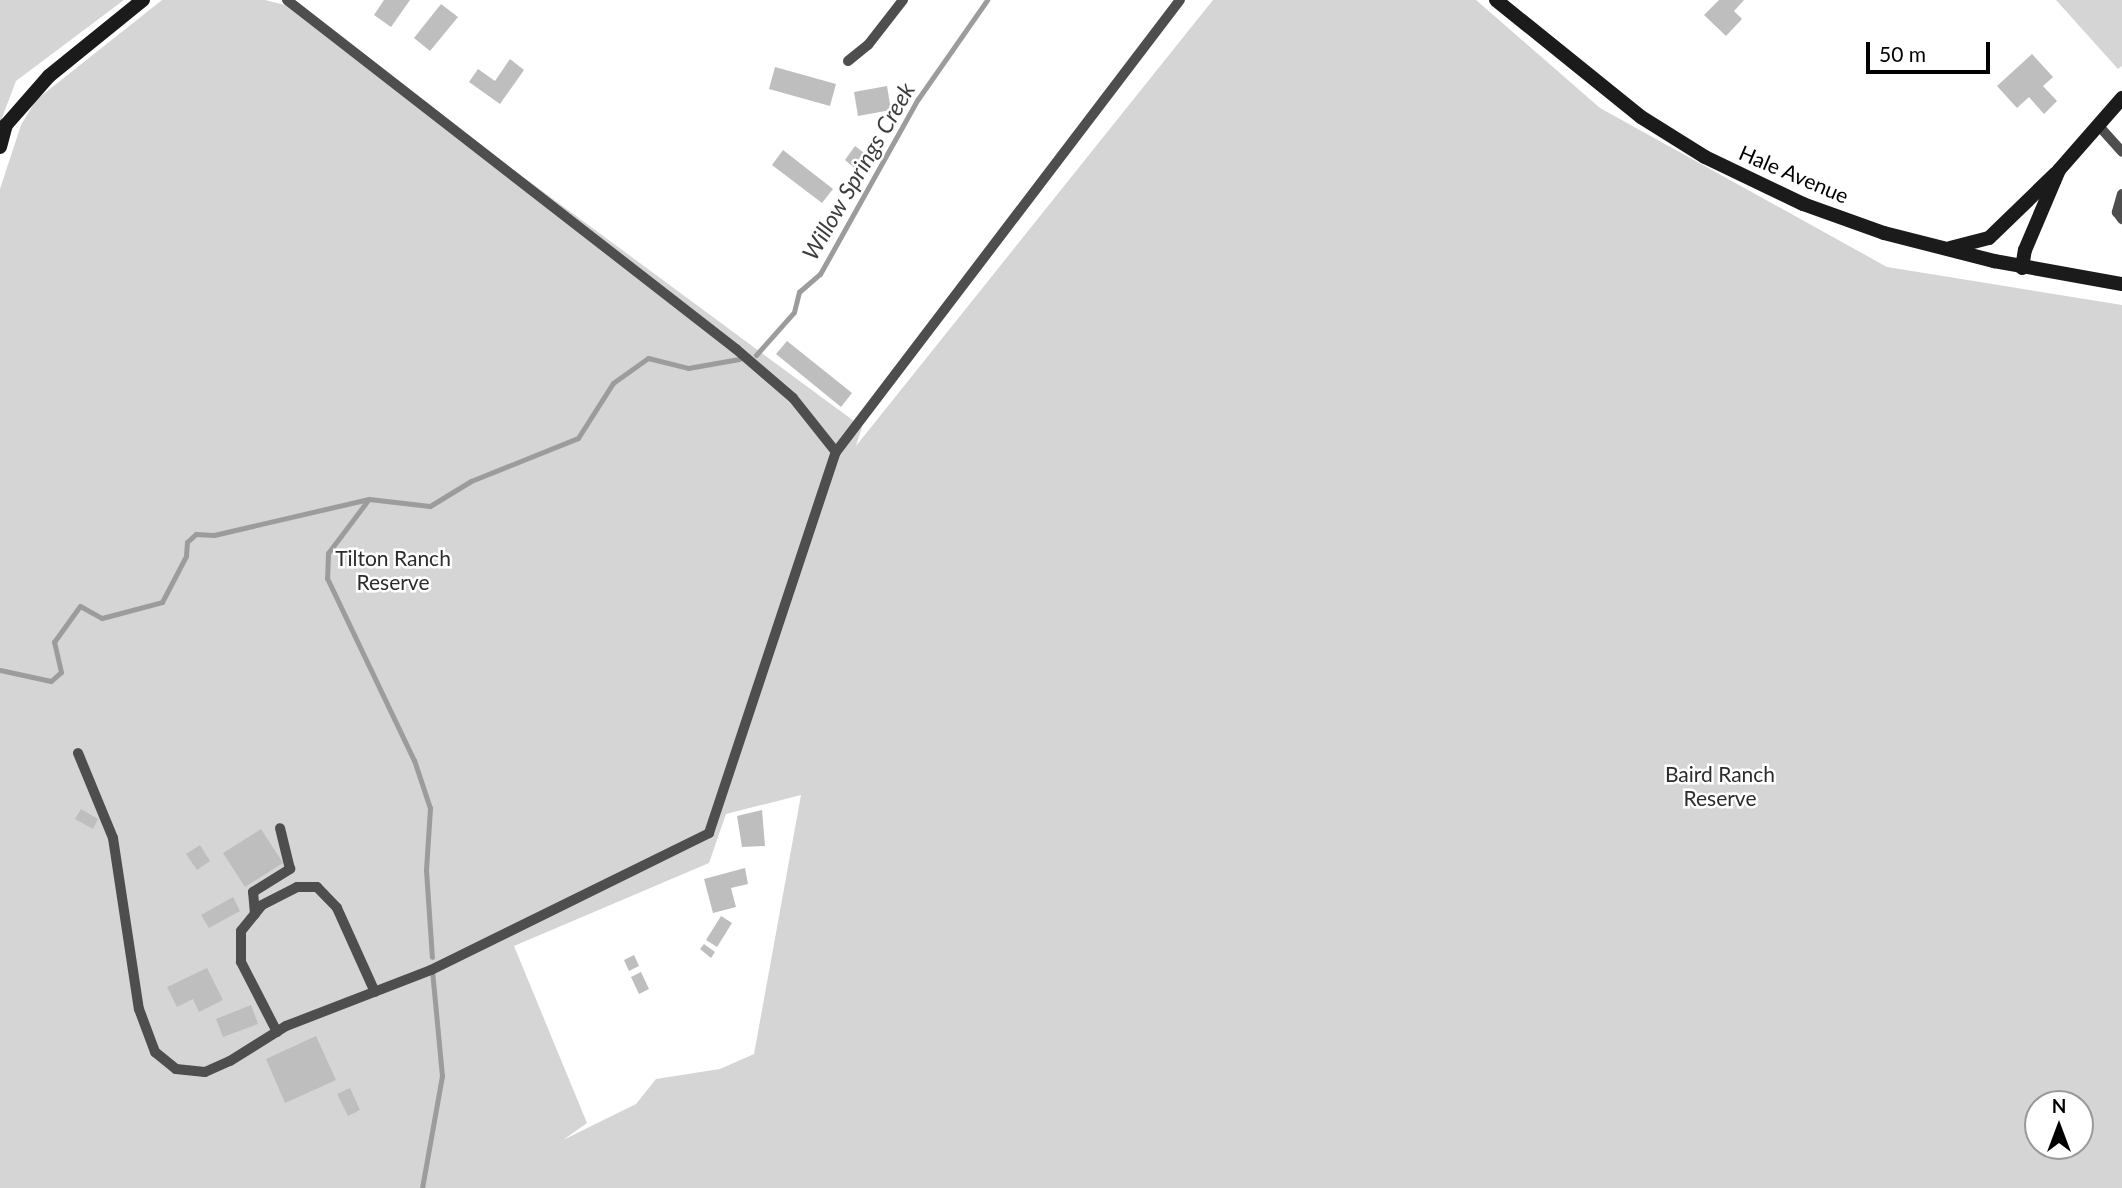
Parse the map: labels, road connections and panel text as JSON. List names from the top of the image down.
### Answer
{
  "streets": {
    "main road": ["Hale Avenue"]
  },
  "water": ["Willow Springs Creek"],
  "parks": ["Tilton Ranch Reserve", "Baird Ranch Reserve"],
  "scale_bar": "50 m",
  "north": "top"
}
